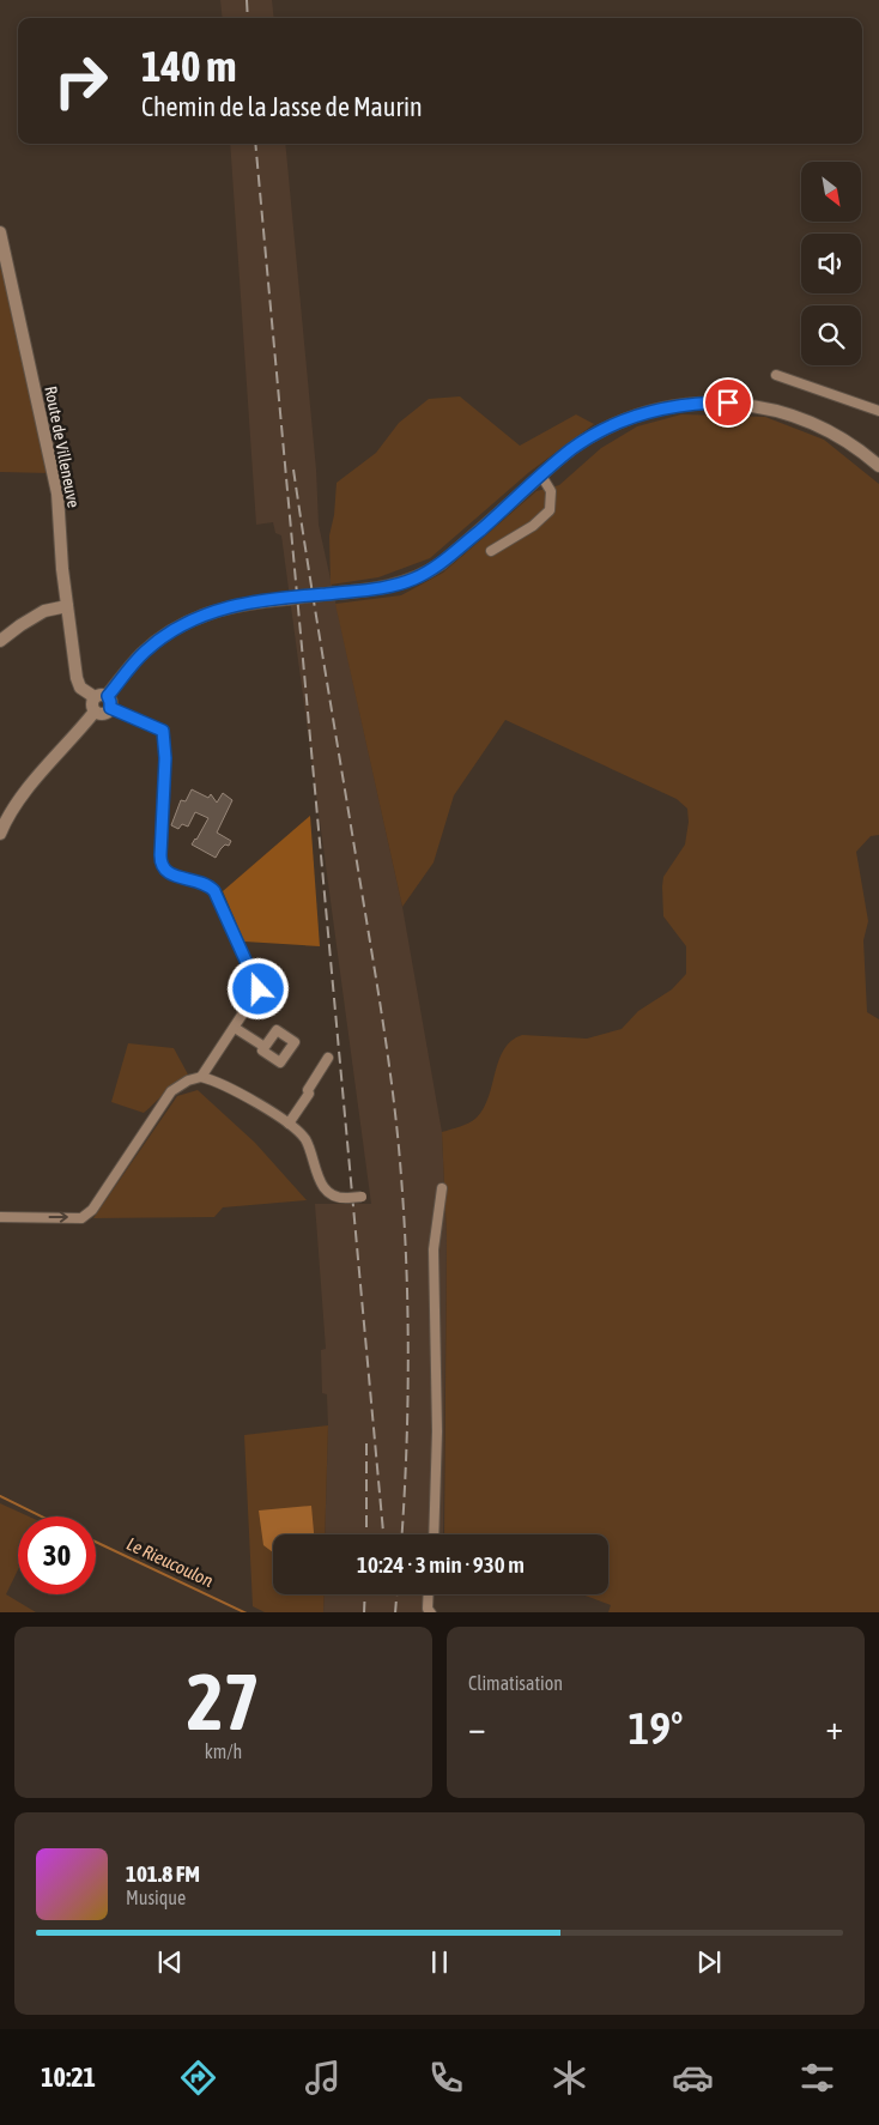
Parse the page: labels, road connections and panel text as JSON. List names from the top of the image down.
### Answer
{
  "streets": {
    "street": ["Route de Villeneuve"]
  },
  "water": ["Le Rieucoulon"],
  "north": "bottom right",
  "page": {
    "turn": ["140 m", "Chemin de la Jasse de Maurin"],
    "limit": "30",
    "trip": "10:24 · 3 min · 930 m",
    "tile": [
      ["27", "km/h"],
      "Climatisation"
    ],
    "heat": ["−", "19°", "+"],
    "song": ["101.8 FM", "Musique"],
    "tabs": "10:21"
  }
}
